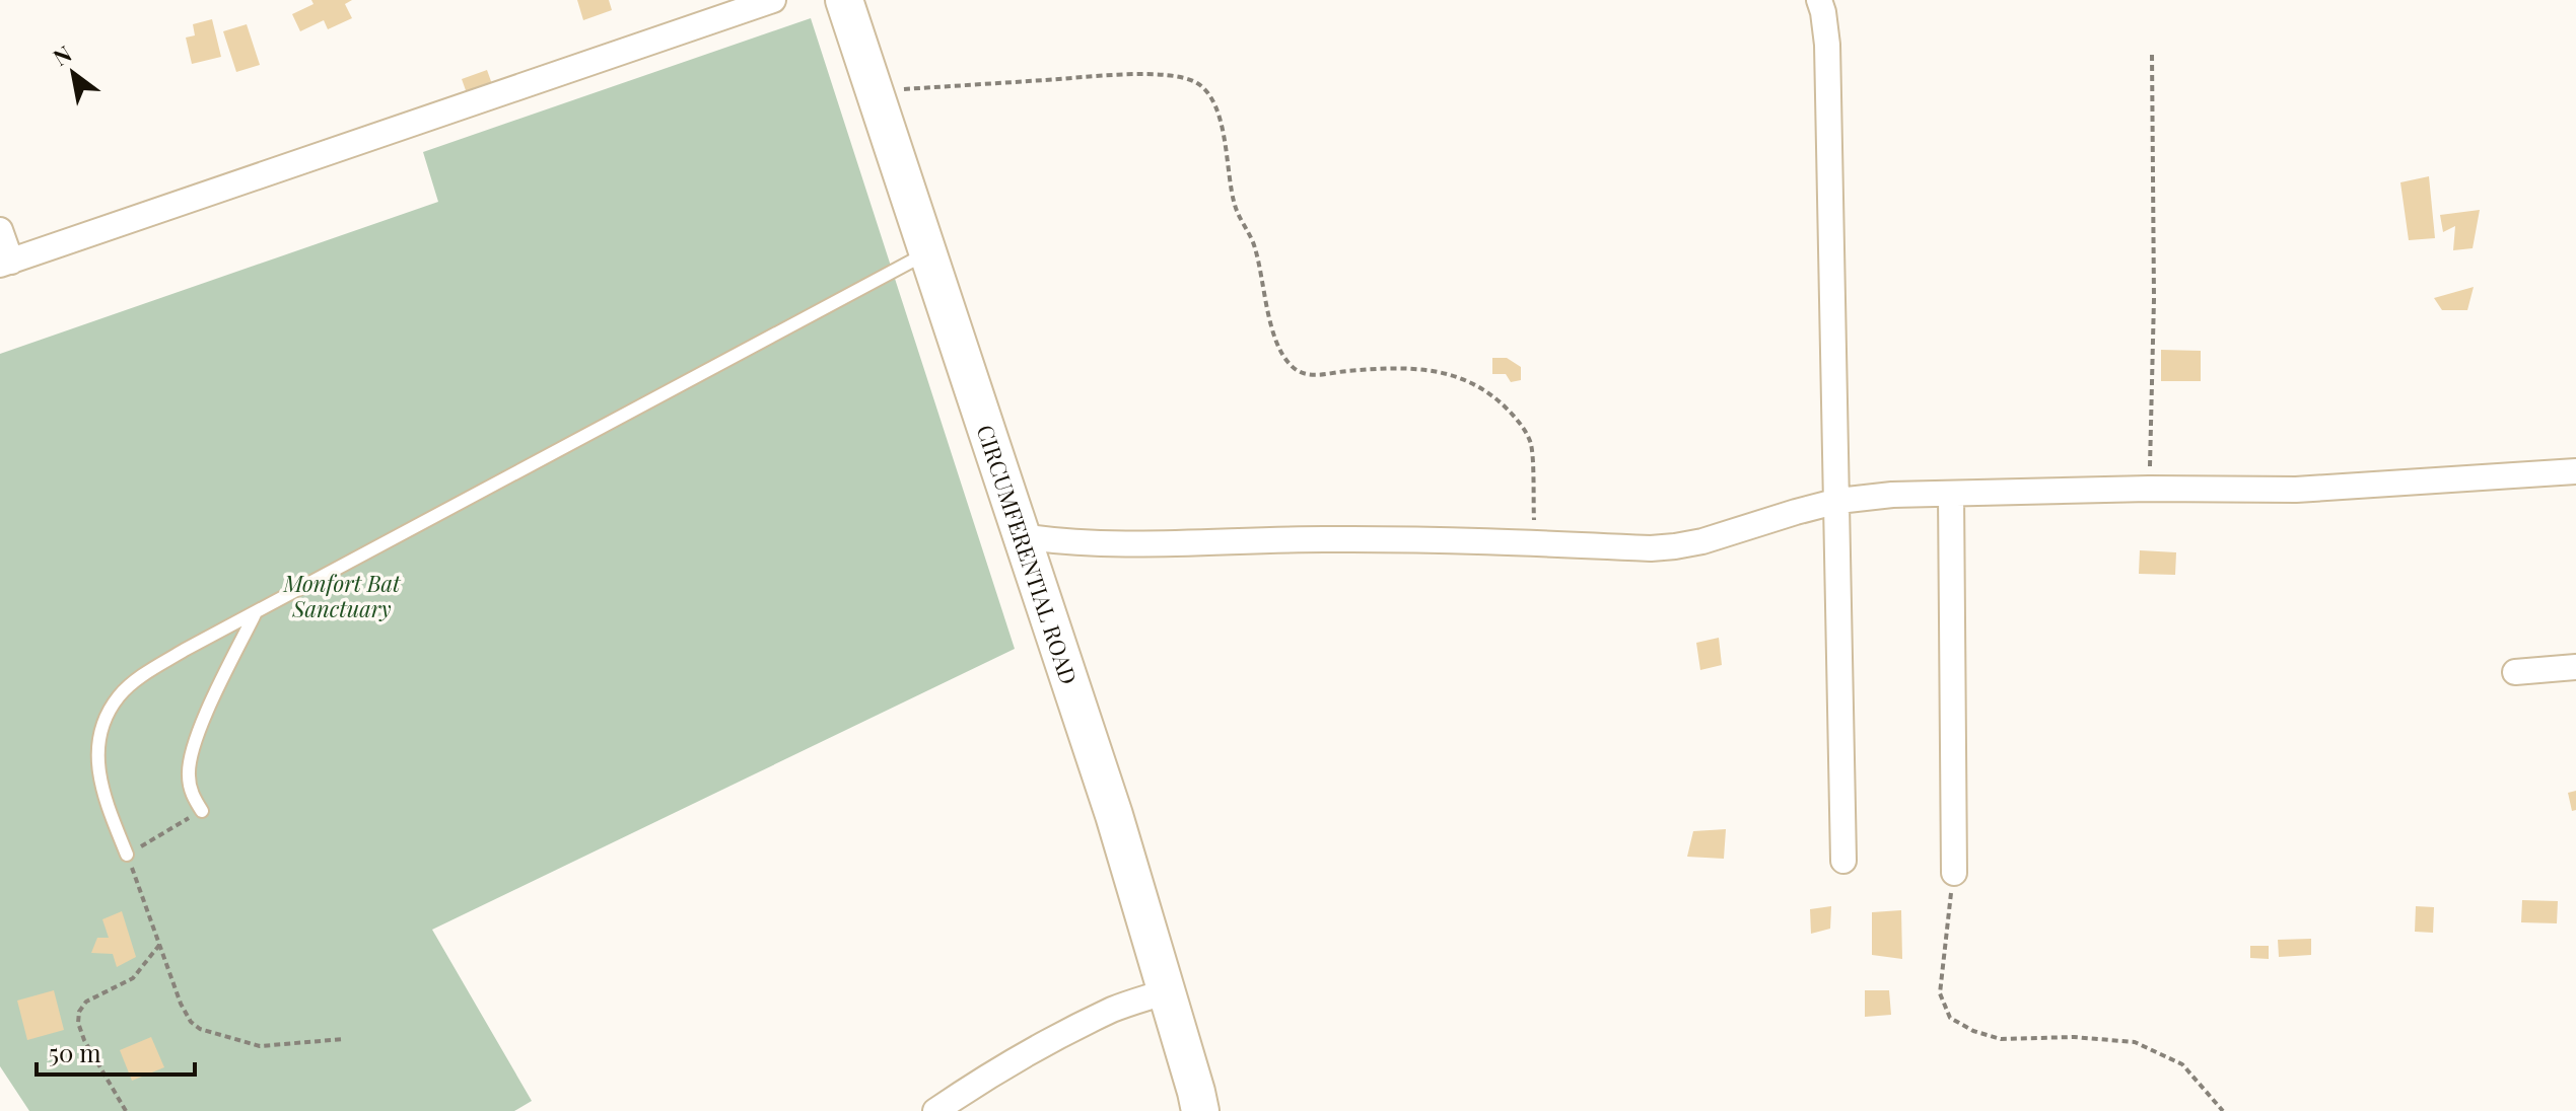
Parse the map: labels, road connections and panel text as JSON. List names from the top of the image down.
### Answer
{
  "streets": {
    "main road": ["CIRCUMFERENTIAL ROAD"]
  },
  "parks": ["Monfort Bat Sanctuary"],
  "scale_bar": "50 m",
  "north": "top left"
}
